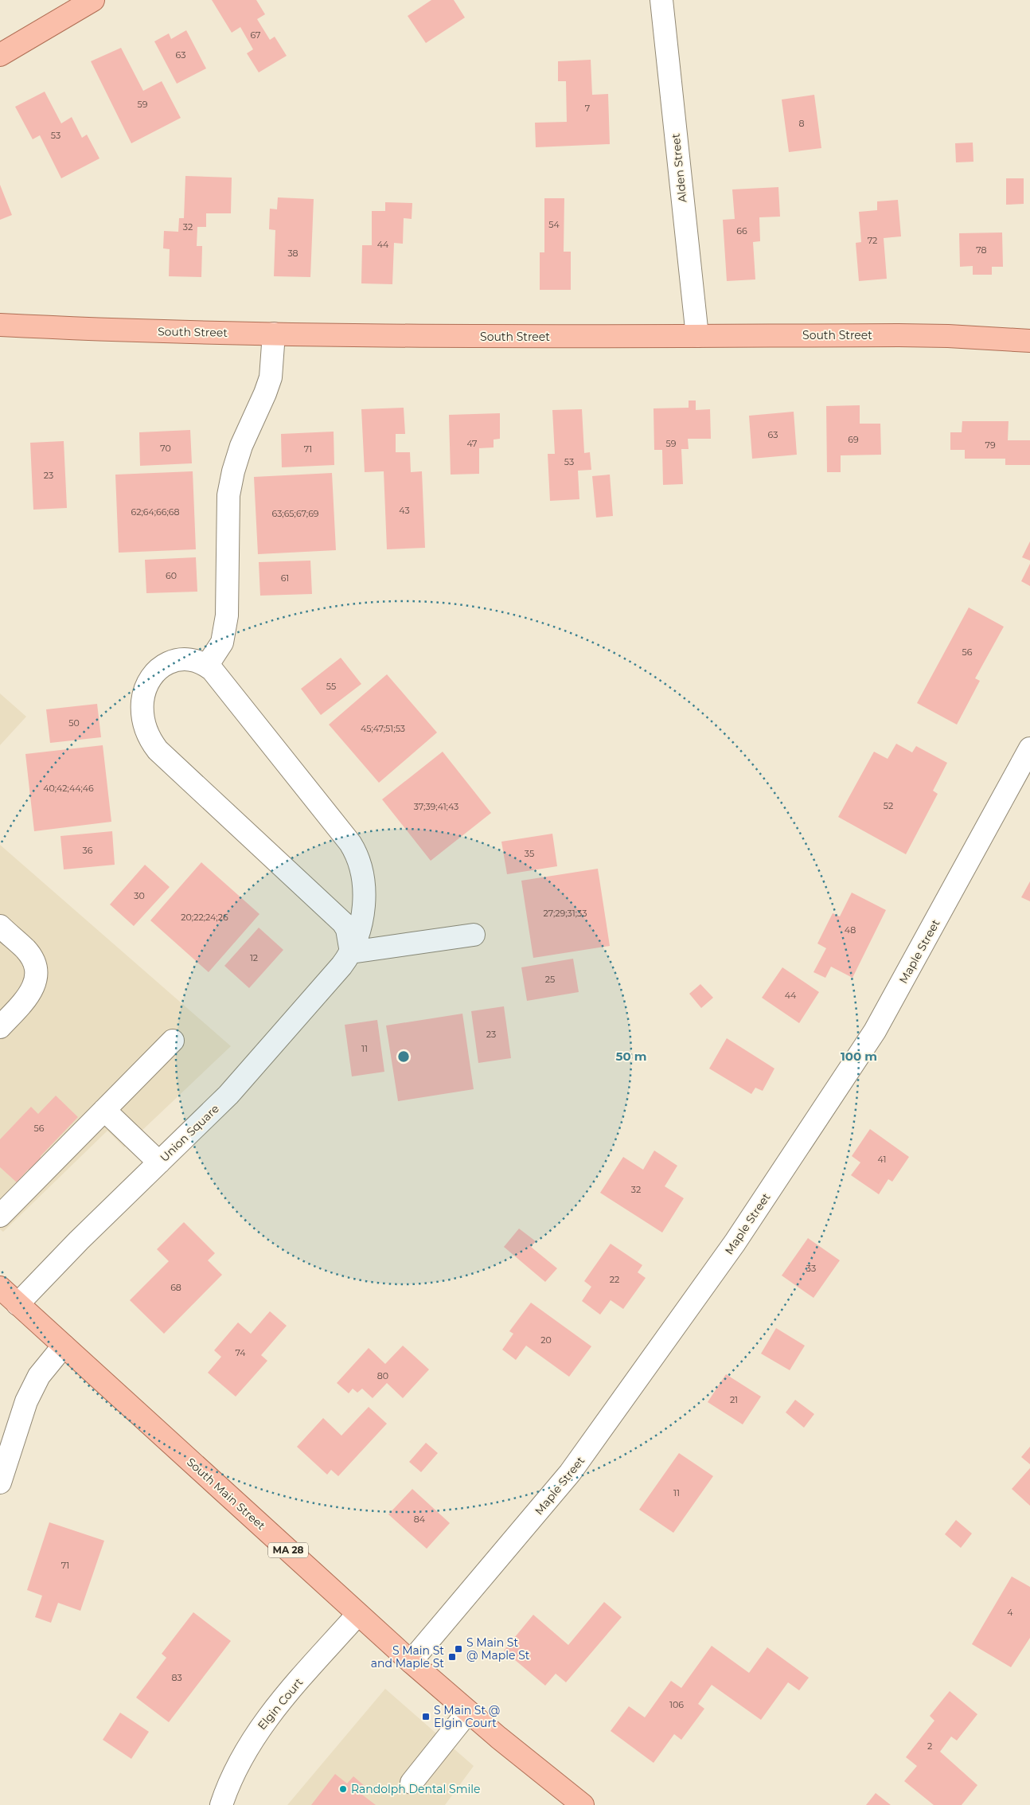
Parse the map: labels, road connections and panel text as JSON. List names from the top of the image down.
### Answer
{
  "streets": {
    "main road": ["South Street", "South Main Street", "MA 28"],
    "street": [
      "Alden Street",
      "Maple Street",
      "Union Square",
      "Elgin Court"
    ]
  },
  "crossings": [
    ["Alden Street", "South Street"],
    ["Maple Street", "South Main Street"],
    ["Union Square", "South Main Street"],
    ["South Main Street", "Elgin Court"]
  ],
  "places": {
    "transit": ["S Main St @ Maple St", "S Main St and Maple St", "S Main St @ Elgin Court"],
    "other": ["Randolph Dental Smile"]
  },
  "house_numbers": [
    "67",
    "63",
    "59",
    "7",
    "8",
    "53",
    "54",
    "32",
    "66",
    "72",
    "44",
    "78",
    "38",
    "63",
    "69",
    "47",
    "59",
    "79",
    "70",
    "71",
    "53",
    "23",
    "43",
    "62;64;66;68",
    "63;65;67;69",
    "60",
    "61",
    "56",
    "55",
    "50",
    "45;47;51;53",
    "40;42;44;46",
    "52",
    "37;39;41;43",
    "36",
    "35",
    "30",
    "27;29;31;33",
    "20;22;24;26",
    "48",
    "12",
    "25",
    "44",
    "23",
    "11",
    "56",
    "41",
    "32",
    "33",
    "22",
    "68",
    "20",
    "74",
    "80",
    "21",
    "11",
    "84",
    "71",
    "4",
    "83",
    "106",
    "2"
  ],
  "rings": ["50 m", "100 m"]
}
